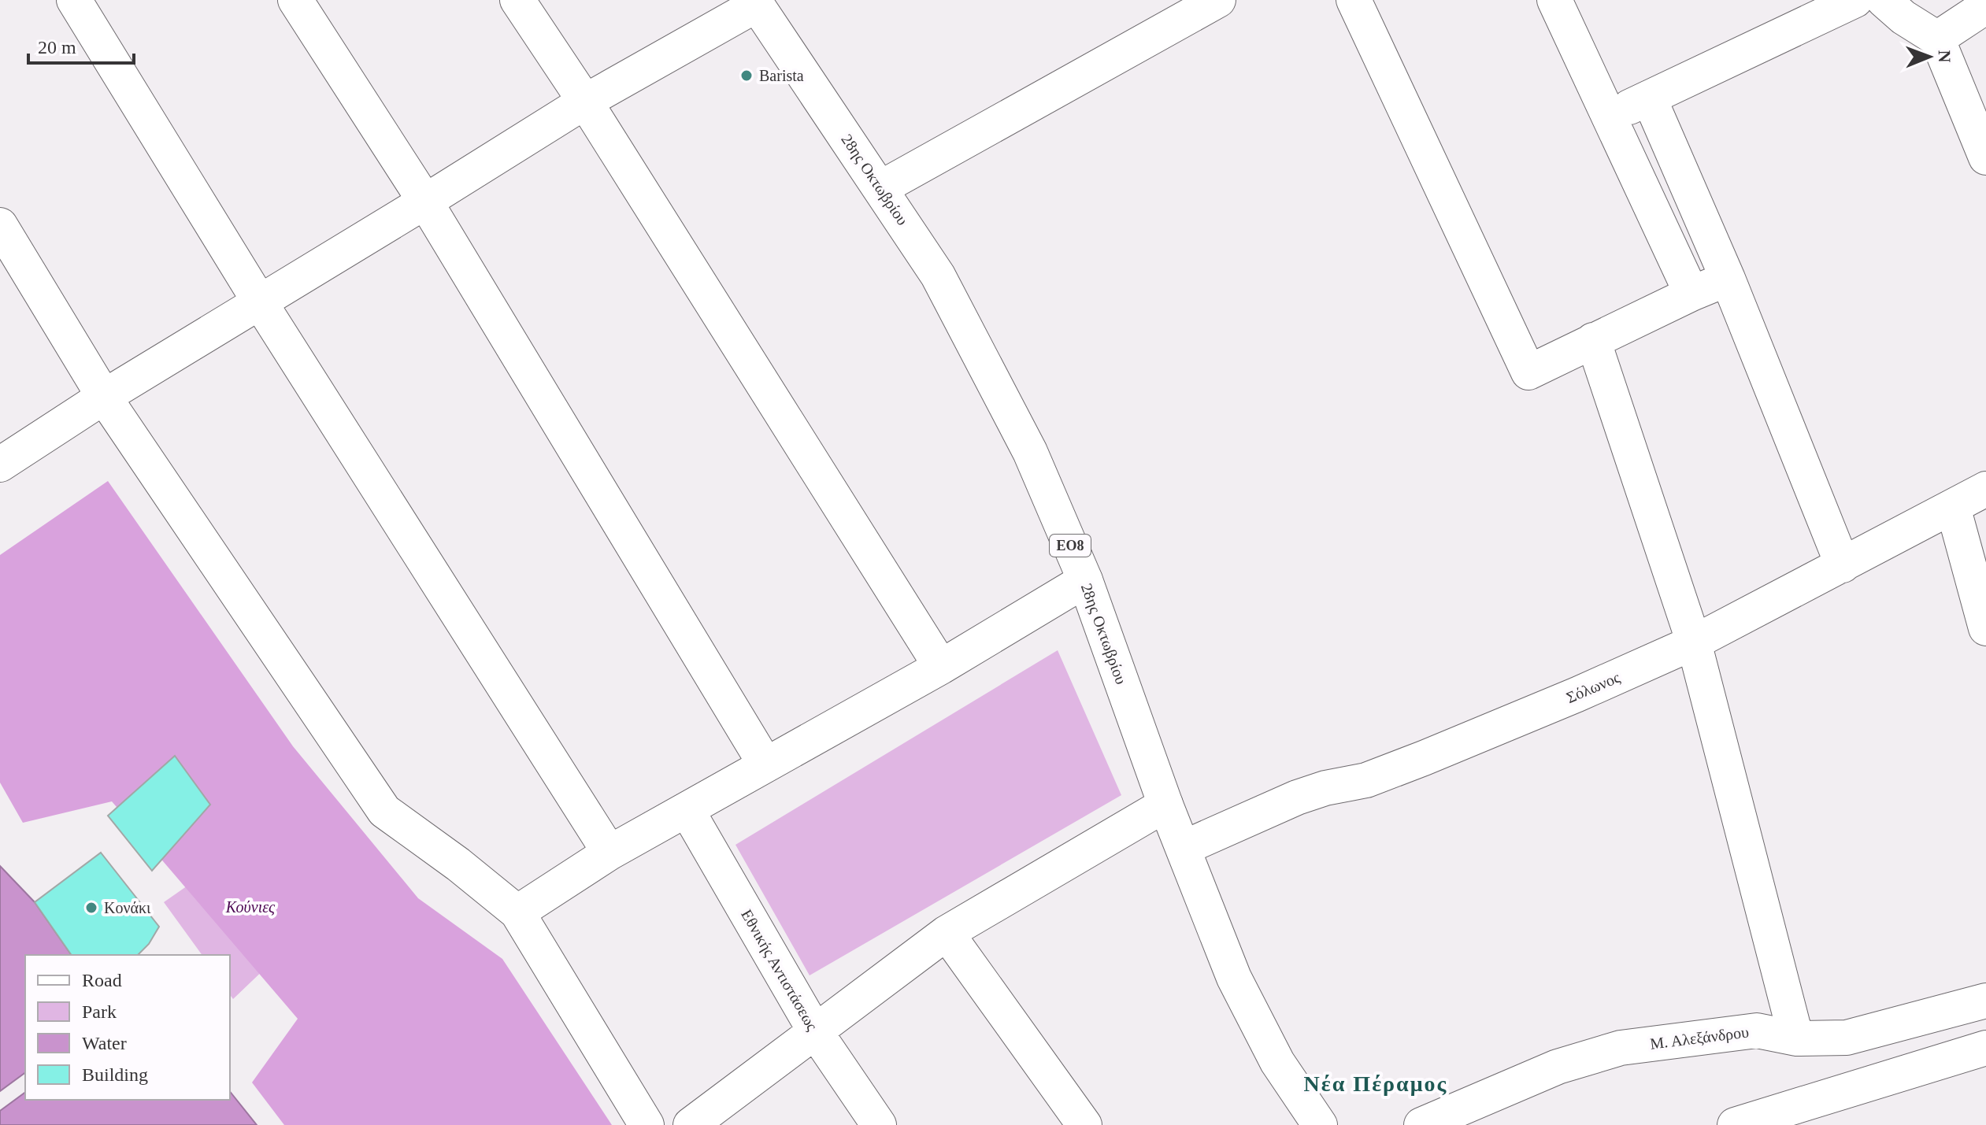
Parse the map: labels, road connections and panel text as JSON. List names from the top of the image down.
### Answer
{
  "streets": {
    "street": [
      "28ης Οκτωβρίου",
      "ΕΟ8",
      "Σόλωνος",
      "Εθνικής Αντιστάσεως",
      "Μ. Αλεξάνδρου"
    ]
  },
  "crossings": [
    ["28ης Οκτωβρίου", "Σόλωνος"]
  ],
  "districts": ["Νέα Πέραμος"],
  "parks": ["Κούνιες"],
  "places": ["Barista", "Κονάκι"],
  "legend": [
    "Road",
    "Park",
    "Water",
    "Building"
  ],
  "scale_bar": "20 m",
  "north": "right"
}
